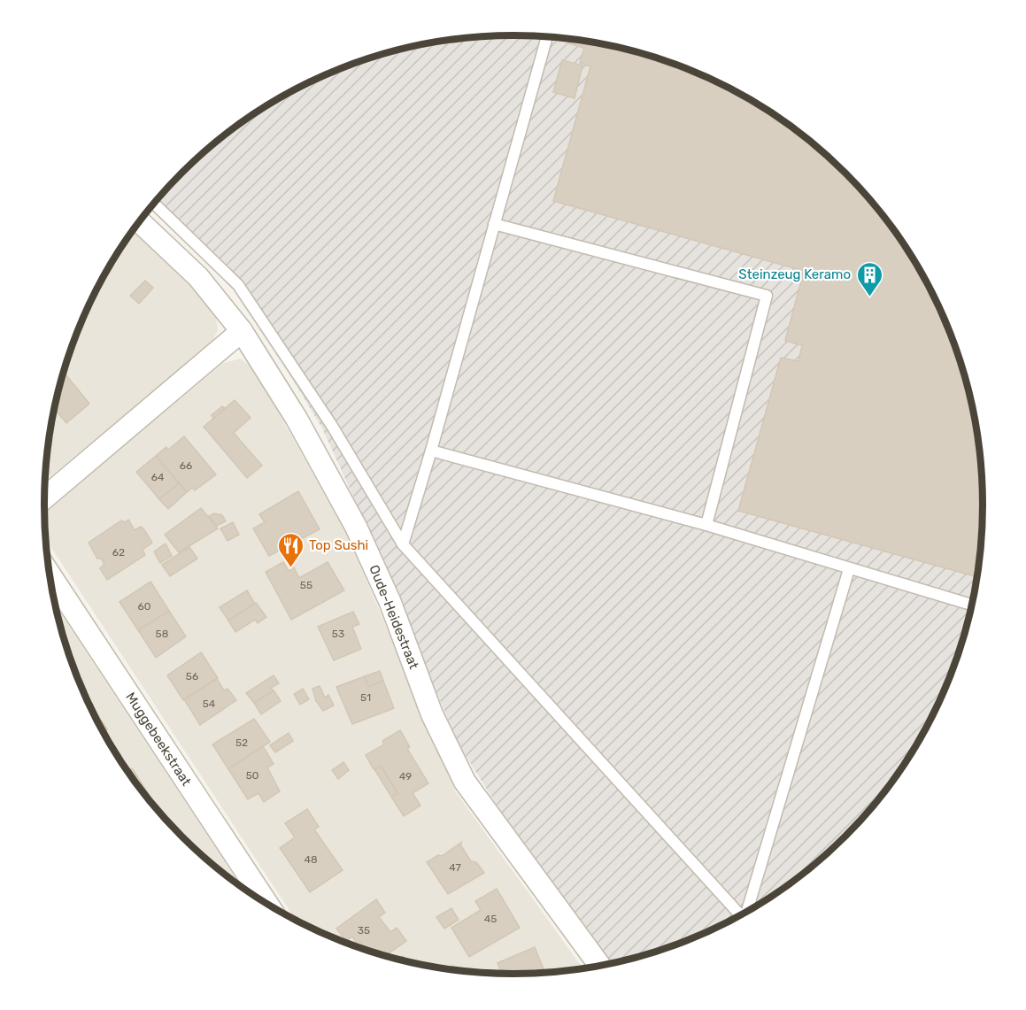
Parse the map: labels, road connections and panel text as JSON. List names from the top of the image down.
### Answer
{
  "streets": {
    "street": ["Oude-Heidestraat", "Muggebeekstraat"]
  },
  "places": {
    "building": ["Steinzeug Keramo"],
    "restaurant": ["Top Sushi"]
  },
  "house_numbers": [
    "66",
    "64",
    "62",
    "55",
    "60",
    "58",
    "53",
    "56",
    "51",
    "54",
    "52",
    "50",
    "49",
    "48",
    "47",
    "45",
    "35"
  ]
}
